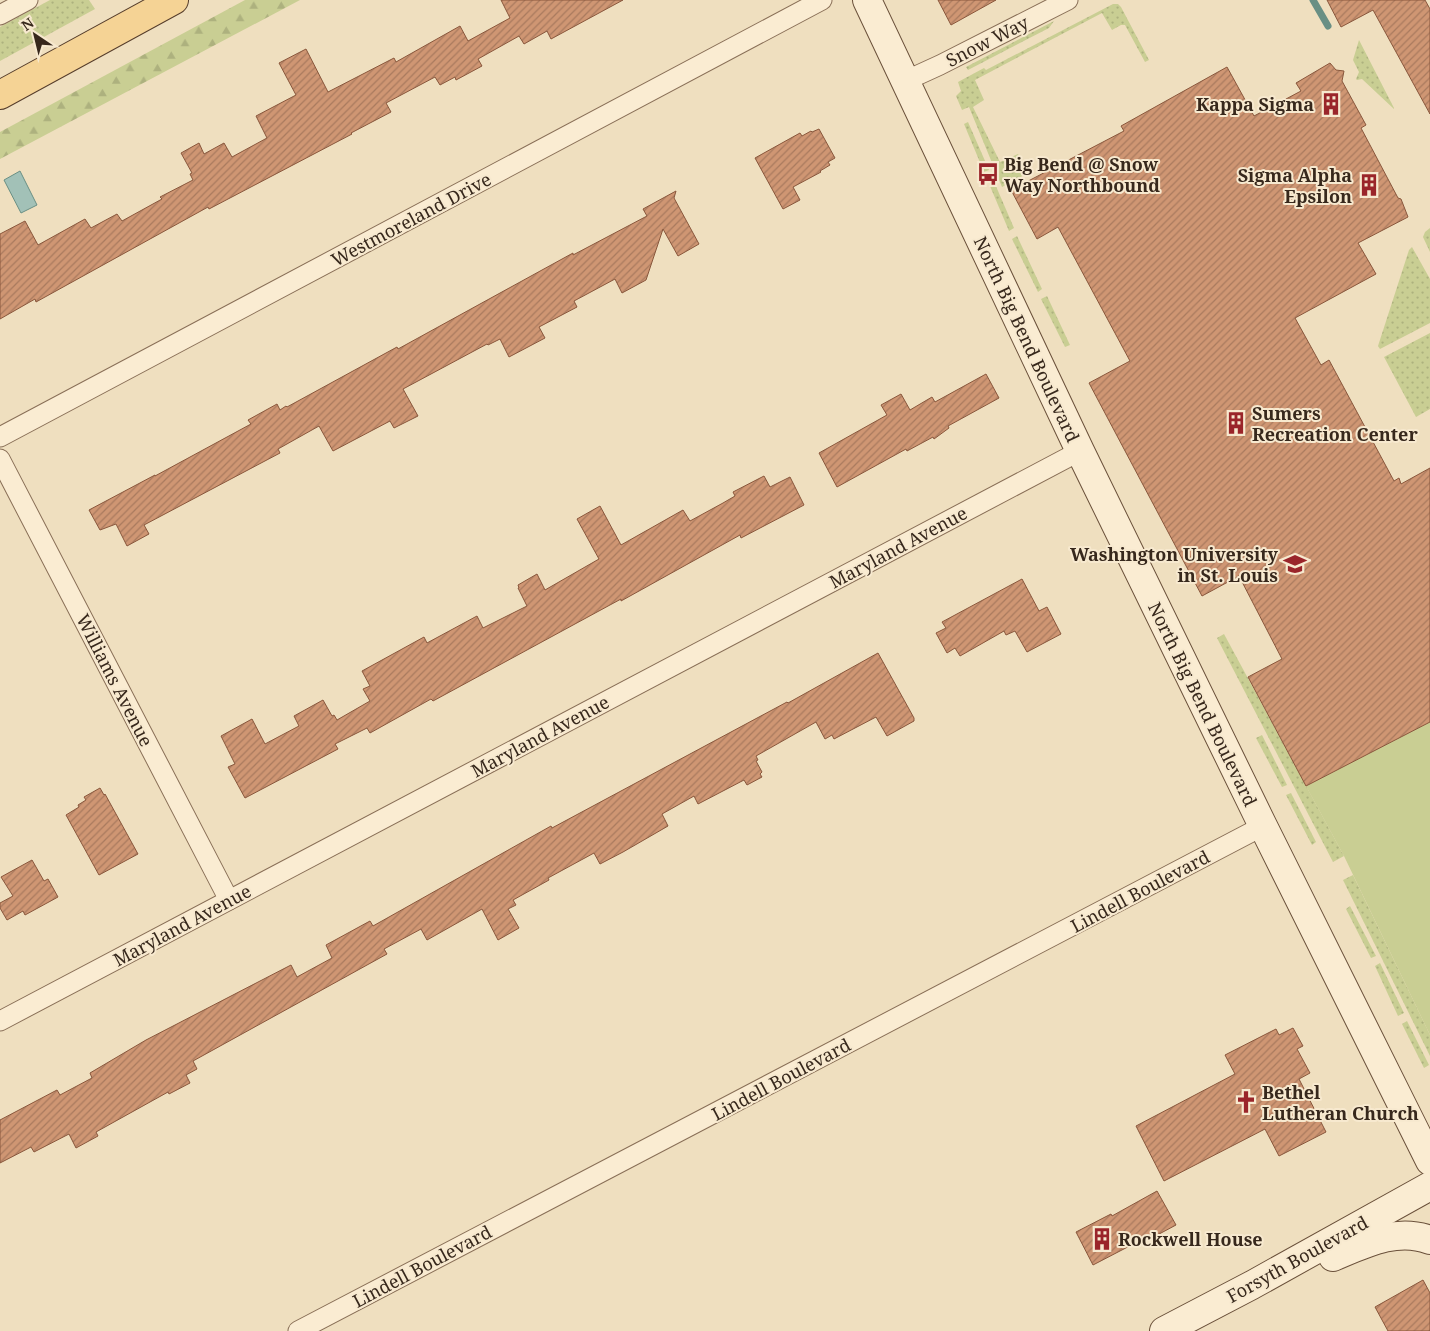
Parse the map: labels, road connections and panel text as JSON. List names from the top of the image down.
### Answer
{
  "streets": {
    "main road": ["North Big Bend Boulevard", "Forsyth Boulevard"],
    "street": [
      "Snow Way",
      "Westmoreland Drive",
      "Maryland Avenue",
      "Williams Avenue",
      "Lindell Boulevard"
    ]
  },
  "crossings": [
    ["Snow Way", "North Big Bend Boulevard"],
    ["North Big Bend Boulevard", "Maryland Avenue"],
    ["North Big Bend Boulevard", "Lindell Boulevard"],
    ["Maryland Avenue", "Williams Avenue"]
  ],
  "places": {
    "building": [
      "Kappa Sigma",
      "Sigma Alpha Epsilon",
      "Sumers Recreation Center",
      "Rockwell House"
    ],
    "bus stop": ["Big Bend @ Snow Way Northbound"],
    "school or university": ["Washington University in St. Louis"],
    "church": ["Bethel Lutheran Church"]
  },
  "north": "top left"
}
